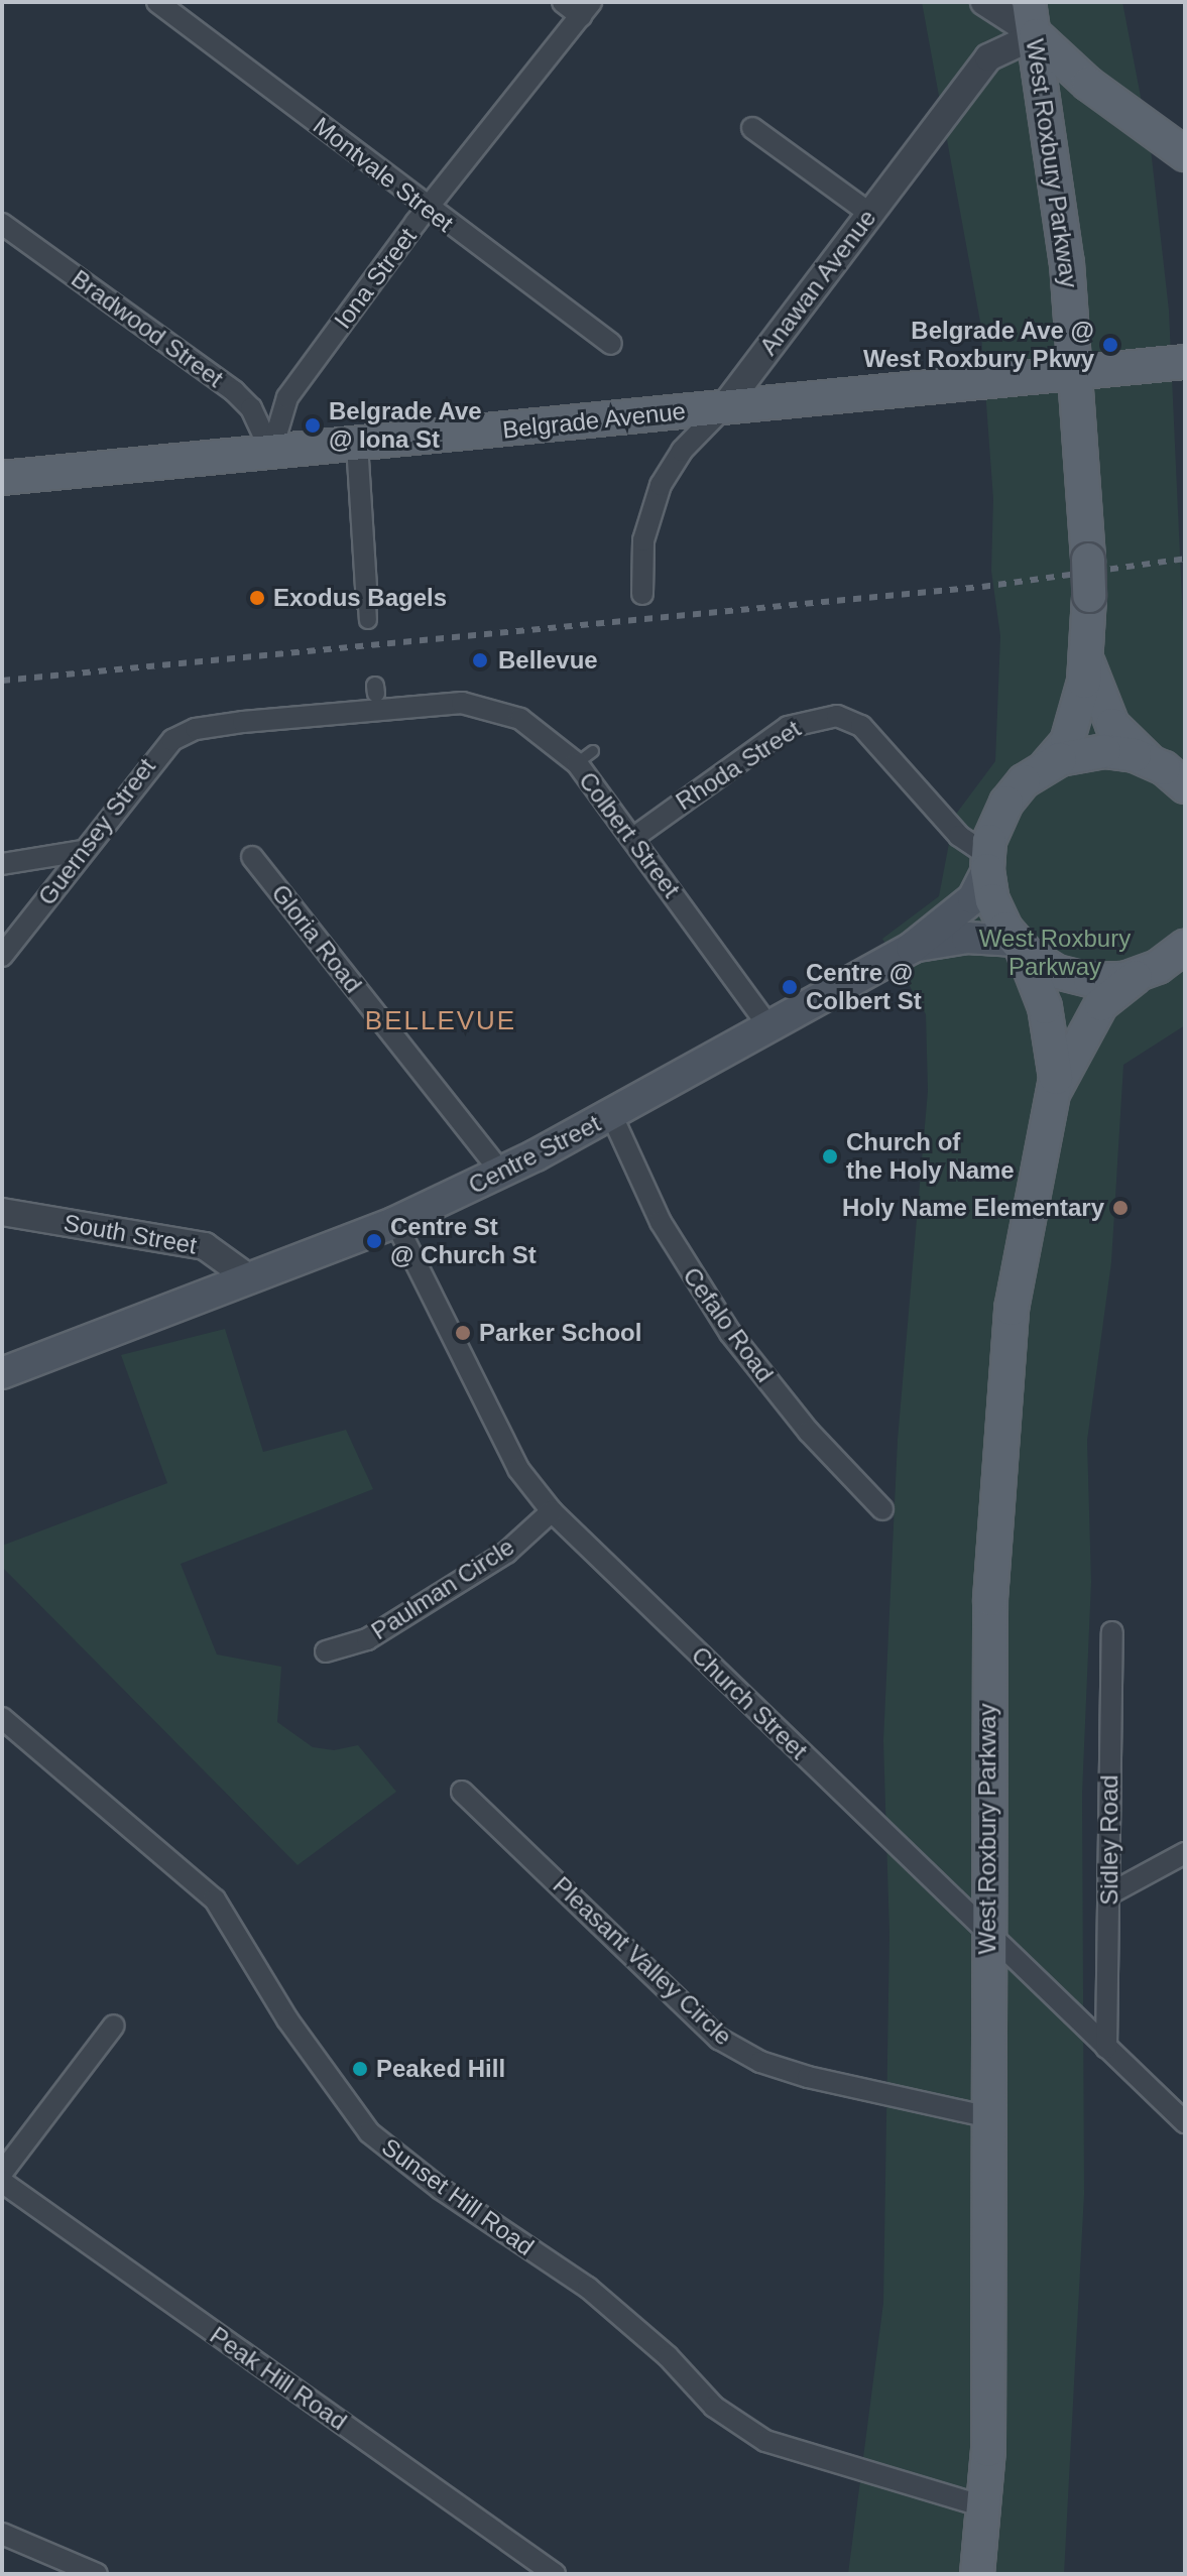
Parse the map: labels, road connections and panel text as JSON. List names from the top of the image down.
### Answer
{
  "streets": {
    "main road": ["West Roxbury Parkway", "Belgrade Avenue", "Centre Street"],
    "street": [
      "Montvale Street",
      "Iona Street",
      "Anawan Avenue",
      "Bradwood Street",
      "Rhoda Street",
      "Guernsey Street",
      "Colbert Street",
      "Gloria Road",
      "South Street",
      "Cefalo Road",
      "Paulman Circle",
      "Church Street",
      "Sidley Road",
      "Pleasant Valley Circle",
      "Sunset Hill Road",
      "Peak Hill Road"
    ]
  },
  "crossings": [
    ["West Roxbury Parkway", "Anawan Avenue"],
    ["West Roxbury Parkway", "Belgrade Avenue"],
    ["West Roxbury Parkway", "Rhoda Street"],
    ["West Roxbury Parkway", "Centre Street"],
    ["West Roxbury Parkway", "Church Street"],
    ["West Roxbury Parkway", "Pleasant Valley Circle"],
    ["West Roxbury Parkway", "Sunset Hill Road"],
    ["Montvale Street", "Iona Street"],
    ["Iona Street", "Bradwood Street"],
    ["Iona Street", "Belgrade Avenue"],
    ["Anawan Avenue", "Belgrade Avenue"],
    ["Bradwood Street", "Belgrade Avenue"],
    ["Rhoda Street", "Colbert Street"],
    ["Rhoda Street", "Centre Street"],
    ["Guernsey Street", "Colbert Street"],
    ["Colbert Street", "Centre Street"],
    ["Gloria Road", "Centre Street"],
    ["Centre Street", "South Street"],
    ["Centre Street", "Cefalo Road"],
    ["Centre Street", "Church Street"],
    ["Paulman Circle", "Church Street"],
    ["Church Street", "Sidley Road"]
  ],
  "districts": ["BELLEVUE"],
  "parks": ["West Roxbury Parkway"],
  "places": [
    "Belgrade Ave @ West Roxbury Pkwy",
    "Belgrade Ave @ Iona St",
    "Exodus Bagels",
    "Bellevue",
    "Centre @ Colbert St",
    "Church of the Holy Name",
    "Holy Name Elementary",
    "Centre St @ Church St",
    "Parker School",
    "Peaked Hill"
  ]
}
